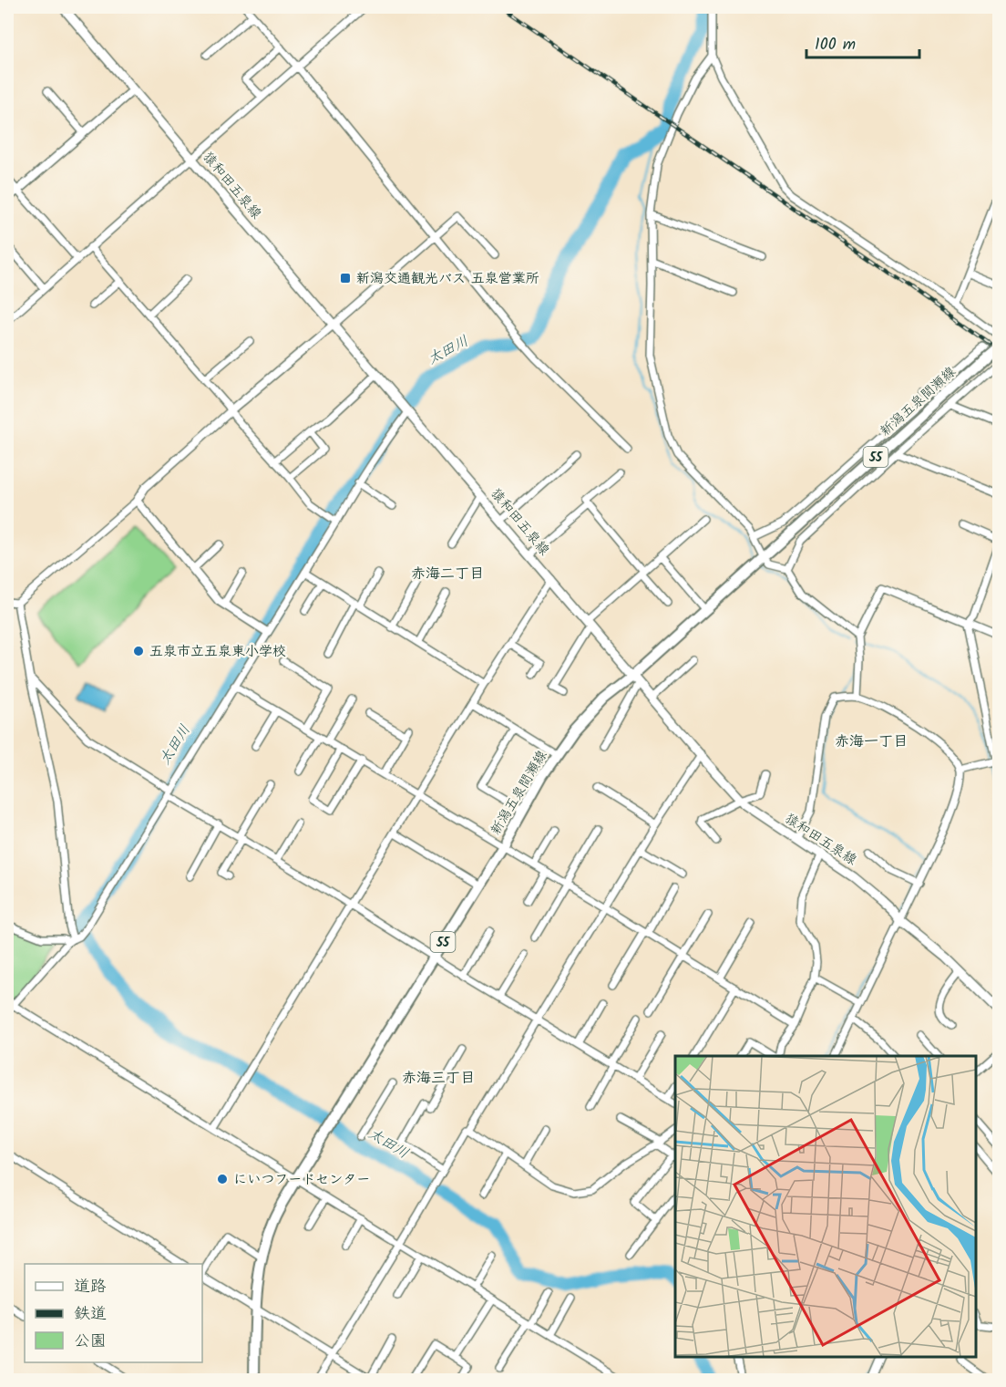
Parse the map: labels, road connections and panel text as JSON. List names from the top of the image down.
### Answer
{
  "streets": {
    "main road": ["猿和田五泉線", "新潟五泉間瀬線", "55"]
  },
  "crossings": [
    ["猿和田五泉線", "新潟五泉間瀬線"]
  ],
  "districts": ["赤海二丁目", "赤海一丁目", "赤海三丁目"],
  "water": ["太田川"],
  "places": {
    "transit": ["新潟交通観光バス 五泉営業所"],
    "other": ["五泉市立五泉東小学校", "にいつフードセンター"]
  },
  "legend": ["道路", "鉄道", "公園"],
  "scale_bar": "100 m"
}
